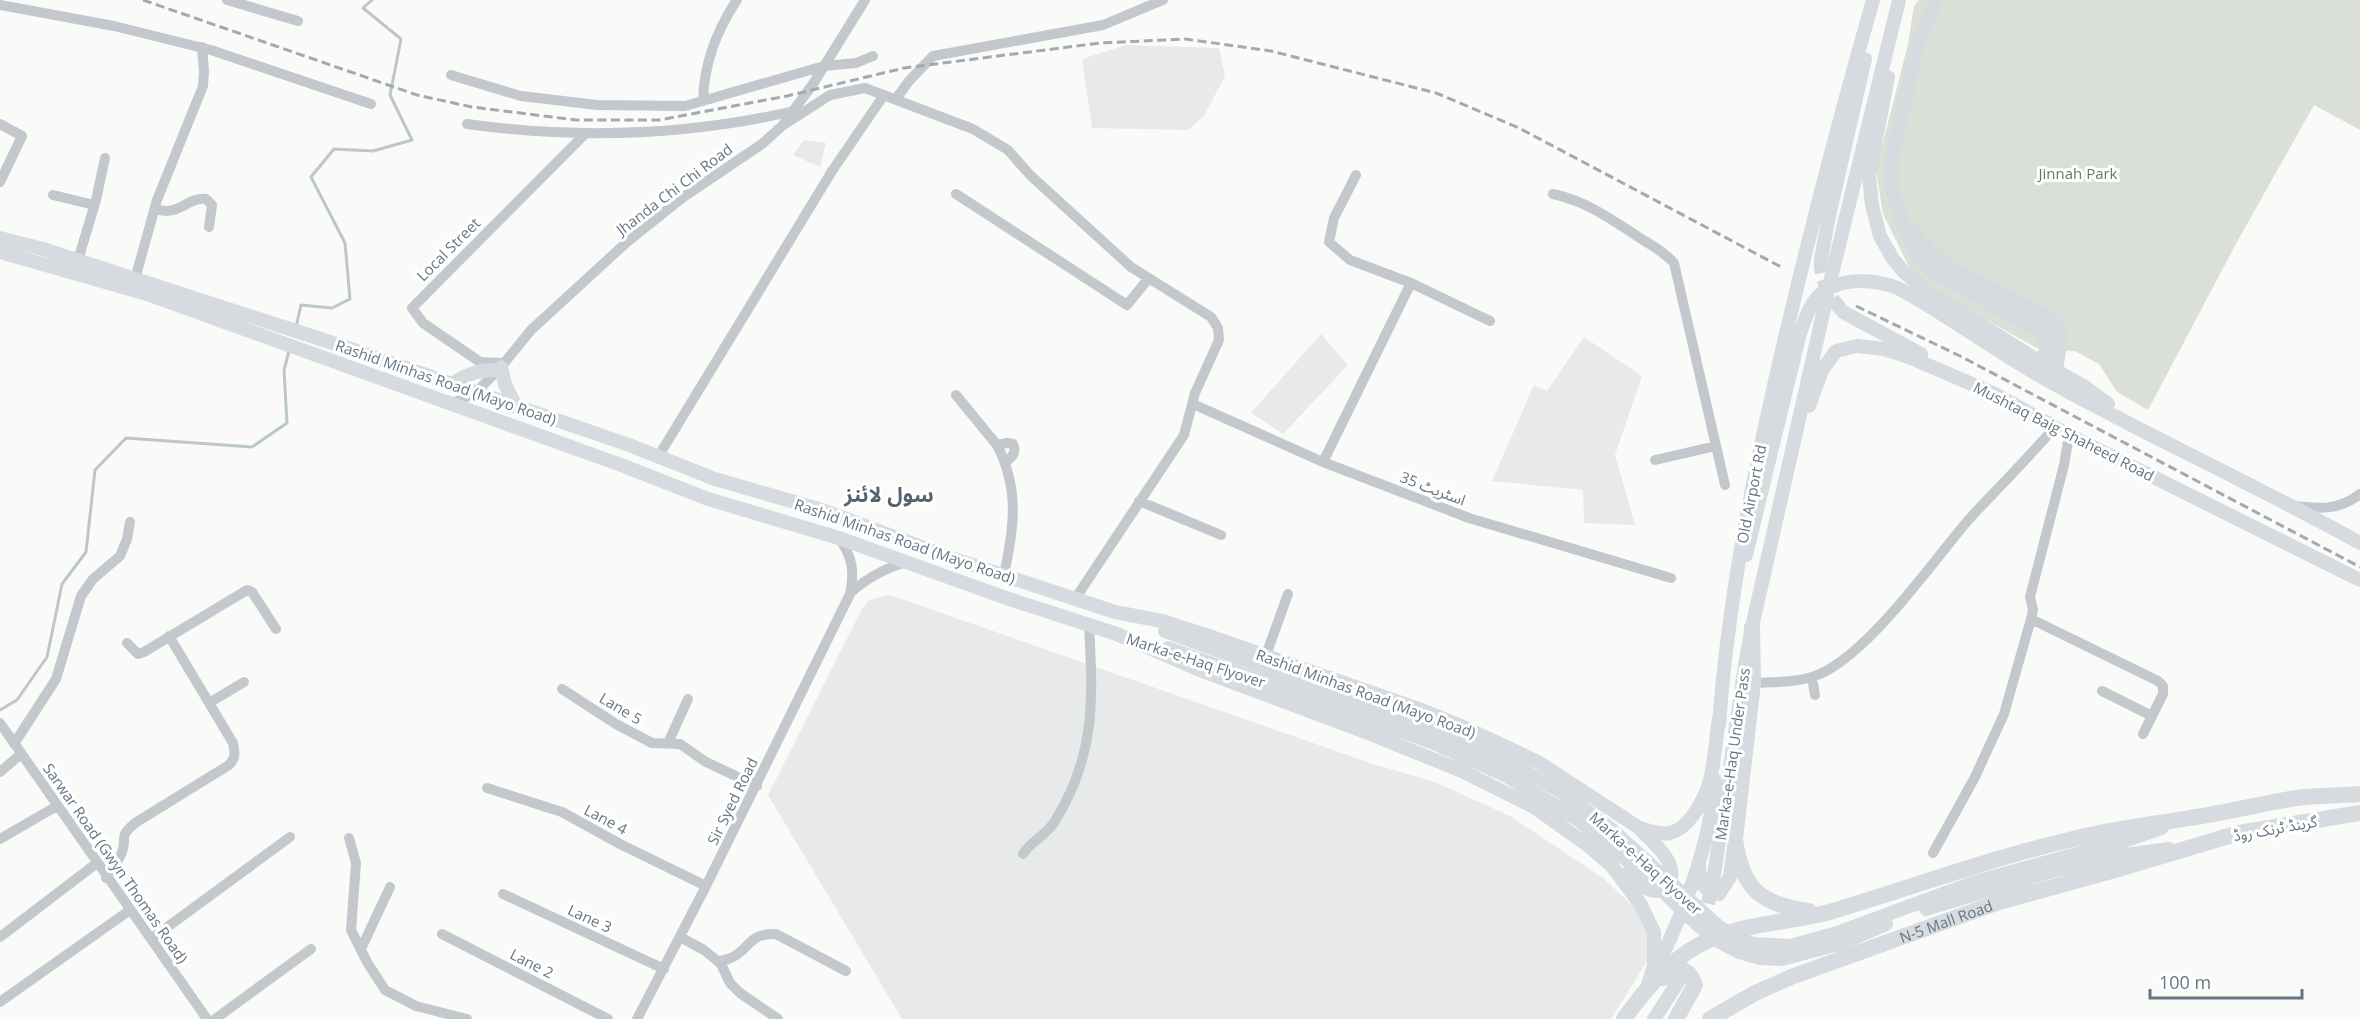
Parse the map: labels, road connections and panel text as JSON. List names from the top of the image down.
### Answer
{
  "streets": {
    "highway": ["گرینڈ ٹرنک روڈ", "N-5 Mall Road"],
    "main road": [
      "Rashid Minhas Road (Mayo Road)",
      "Mushtaq Baig Shaheed Road",
      "Old Airport Rd",
      "Marka-e-Haq Flyover",
      "Marka-e-Haq Under Pass"
    ],
    "street": [
      "Jhanda Chi Chi Road",
      "Local Street",
      "اسٹریٹ 35",
      "Lane 5",
      "Sir Syed Road",
      "Lane 4",
      "Sarwar Road (Gwyn Thomas Road)",
      "Lane 3",
      "Lane 2"
    ]
  },
  "crossings": [
    ["Jhanda Chi Chi Road", "Local Street"],
    ["Jhanda Chi Chi Road", "Rashid Minhas Road (Mayo Road)"],
    ["Rashid Minhas Road (Mayo Road)", "Old Airport Rd"],
    ["Rashid Minhas Road (Mayo Road)", "Marka-e-Haq Flyover"],
    ["Rashid Minhas Road (Mayo Road)", "Sir Syed Road"],
    ["Rashid Minhas Road (Mayo Road)", "گرینڈ ٹرنک روڈ"],
    ["Mushtaq Baig Shaheed Road", "Old Airport Rd"],
    ["Old Airport Rd", "Marka-e-Haq Under Pass"],
    ["Old Airport Rd", "گرینڈ ٹرنک روڈ"],
    ["Marka-e-Haq Flyover", "گرینڈ ٹرنک روڈ"],
    ["Marka-e-Haq Flyover", "N-5 Mall Road"],
    ["Lane 5", "Sir Syed Road"],
    ["Sir Syed Road", "Lane 4"],
    ["Sir Syed Road", "Lane 3"],
    ["گرینڈ ٹرنک روڈ", "N-5 Mall Road"]
  ],
  "districts": ["سول لائنز"],
  "parks": ["Jinnah Park"],
  "scale_bar": "100 m"
}
